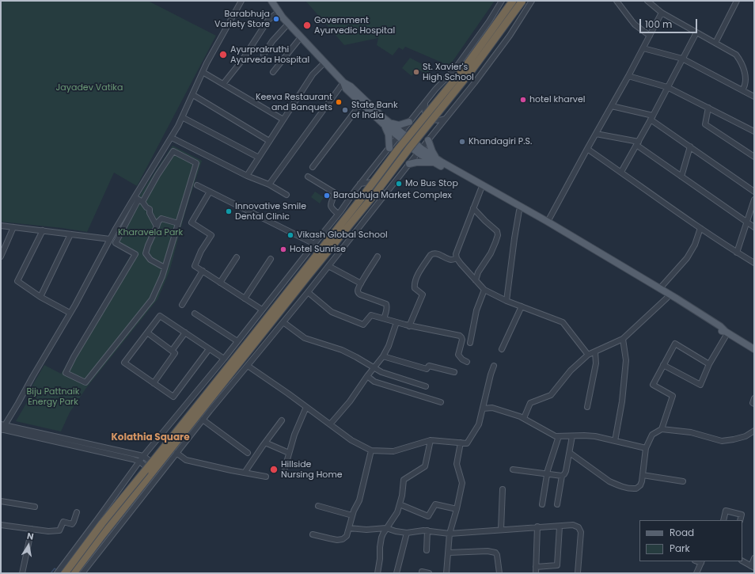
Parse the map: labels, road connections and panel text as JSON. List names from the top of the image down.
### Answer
{
  "districts": ["Kolathia Square"],
  "parks": ["Jayadev Vatika", "Kharavela Park", "Biju Pattnaik Energy Park"],
  "places": [
    "Barabhuja Variety Store",
    "Government Ayurvedic Hospital",
    "Ayurprakruthi Ayurveda Hospital",
    "St. Xavier's High School",
    "hotel kharvel",
    "Keeva Restaurant and Banquets",
    "State Bank of India",
    "Khandagiri P.S.",
    "Mo Bus Stop",
    "Barabhuja Market Complex",
    "Innovative Smile Dental Clinic",
    "Vikash Global School",
    "Hotel Sunrise",
    "Hillside Nursing Home"
  ],
  "legend": ["Road", "Park"],
  "scale_bar": "100 m",
  "north": "top"
}
